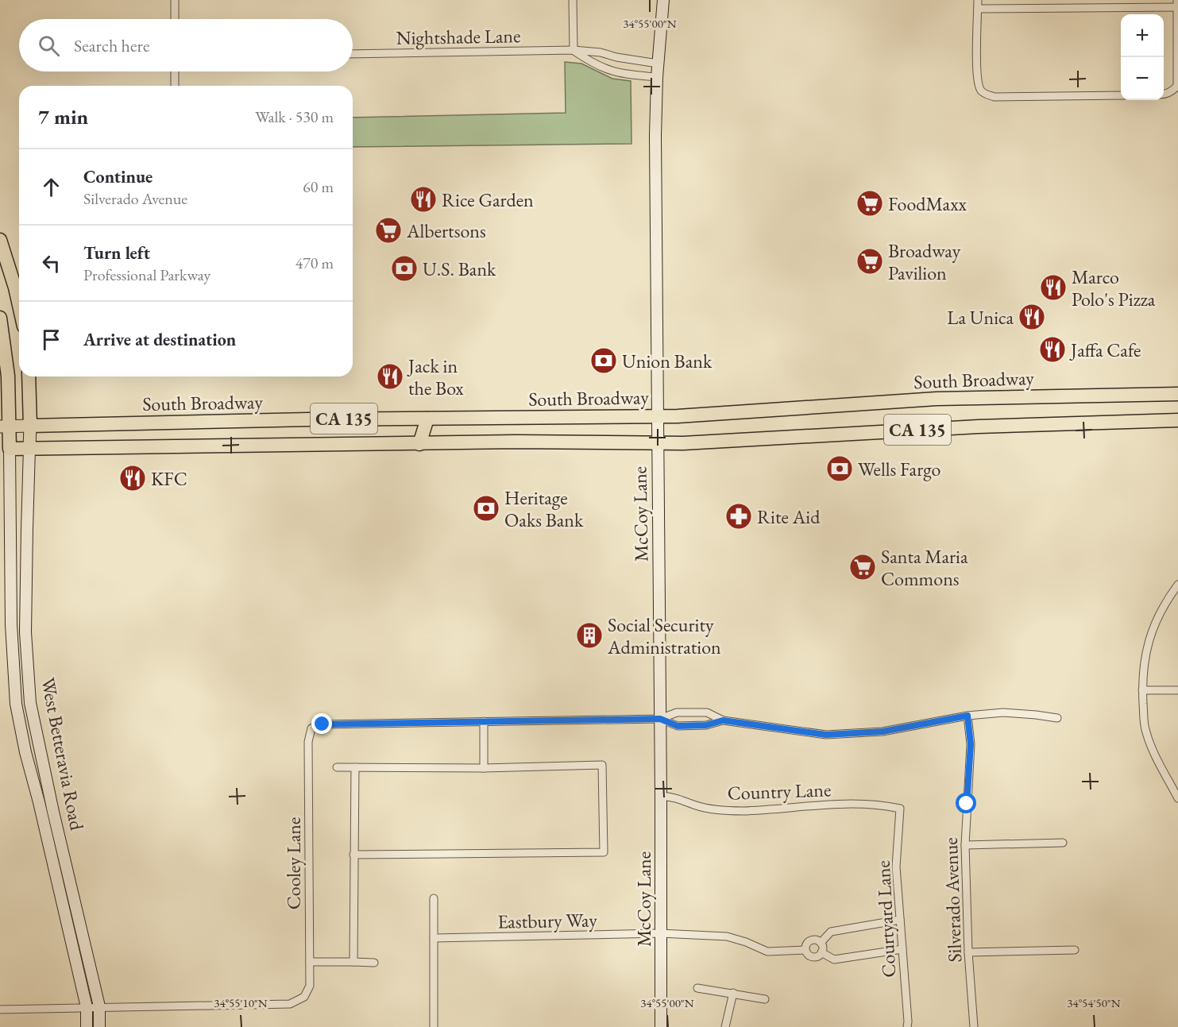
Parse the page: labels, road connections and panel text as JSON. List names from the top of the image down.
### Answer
{
  "streets": {
    "highway": ["South Broadway", "CA 135", "West Betteravia Road"],
    "main road": ["McCoy Lane"],
    "street": [
      "Nightshade Lane",
      "Country Lane",
      "Cooley Lane",
      "Silverado Avenue",
      "Courtyard Lane",
      "Eastbury Way"
    ]
  },
  "crossings": [
    ["Nightshade Lane", "McCoy Lane"],
    ["South Broadway", "McCoy Lane"],
    ["South Broadway", "West Betteravia Road"],
    ["CA 135", "McCoy Lane"],
    ["CA 135", "West Betteravia Road"],
    ["McCoy Lane", "Country Lane"],
    ["McCoy Lane", "Eastbury Way"],
    ["West Betteravia Road", "Cooley Lane"],
    ["Country Lane", "Courtyard Lane"]
  ],
  "places": {
    "restaurant": [
      "Rice Garden",
      "Marco Polo's Pizza",
      "La Unica",
      "Jaffa Cafe",
      "Jack in the Box",
      "KFC"
    ],
    "supermarket": [
      "FoodMaxx",
      "Albertsons",
      "Broadway Pavilion",
      "Santa Maria Commons"
    ],
    "bank": [
      "U.S. Bank",
      "Union Bank",
      "Wells Fargo",
      "Heritage Oaks Bank"
    ],
    "pharmacy": ["Rite Aid"],
    "building": ["Social Security Administration"]
  },
  "page": {
    "map_buttons": ["+", "−"],
    "search": "Search here",
    "heading": ["7 min", "Walk · 530 m"],
    "list": [
      ["Continue", "Silverado Avenue", "60 m"],
      ["Turn left", "Professional Parkway", "470 m"],
      "Arrive at destination"
    ]
  },
  "coordinates": ["34°55'00\"N", "34°55'10\"N", "34°54'50\"N"]
}
